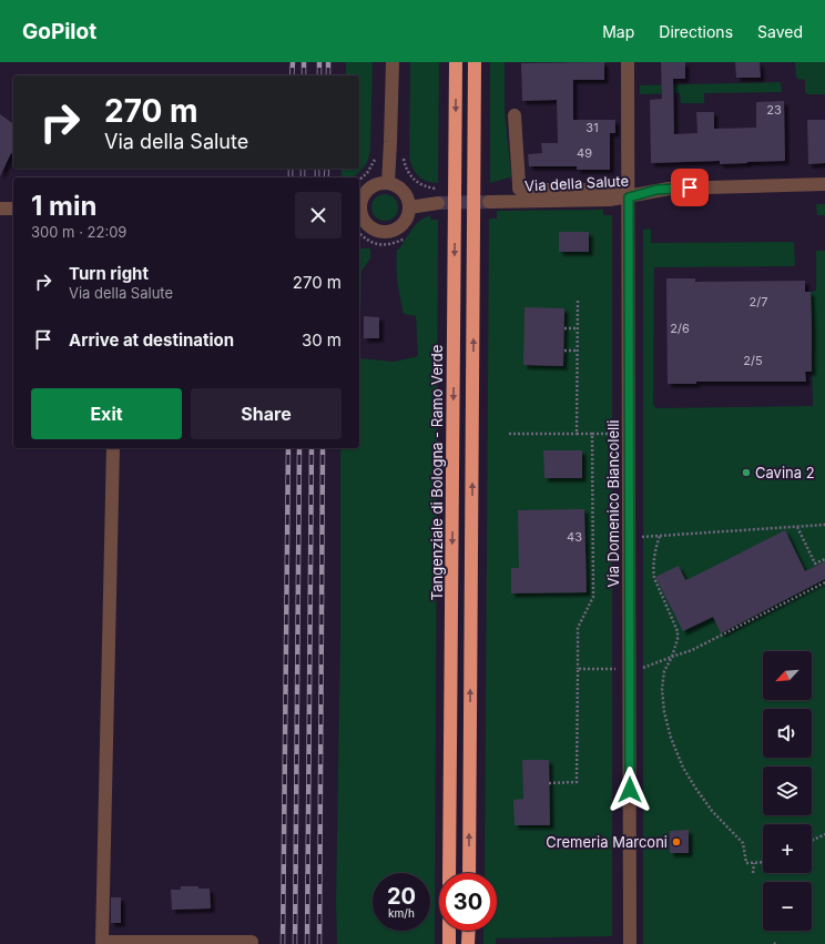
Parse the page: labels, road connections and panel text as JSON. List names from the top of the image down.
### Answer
{
  "streets": {
    "highway": ["Tangenziale di Bologna - Ramo Verde"],
    "street": ["Via della Salute", "Via Domenico Biancolelli"]
  },
  "crossings": [
    ["Via della Salute", "Via Domenico Biancolelli"]
  ],
  "places": ["Cavina 2", "Cremeria Marconi"],
  "house_numbers": [
    "23",
    "31",
    "49",
    "2/7",
    "2/6",
    "2/5",
    "43"
  ],
  "north": "bottom left",
  "page": {
    "header": "GoPilot",
    "nav": ["Map", "Directions", "Saved"],
    "turn": ["270 m", "Via della Salute"],
    "heading": ["1 min", "300 m · 22:09"],
    "list": [
      {
        "name": "Turn right",
        "note": "Via della Salute",
        "value": "270 m"
      },
      {
        "name": "Arrive at destination",
        "value": "30 m"
      }
    ],
    "buttons": ["Exit", "Share"],
    "map_buttons": ["+", "−"],
    "speed": "20 km/h",
    "limit": "30"
  }
}
